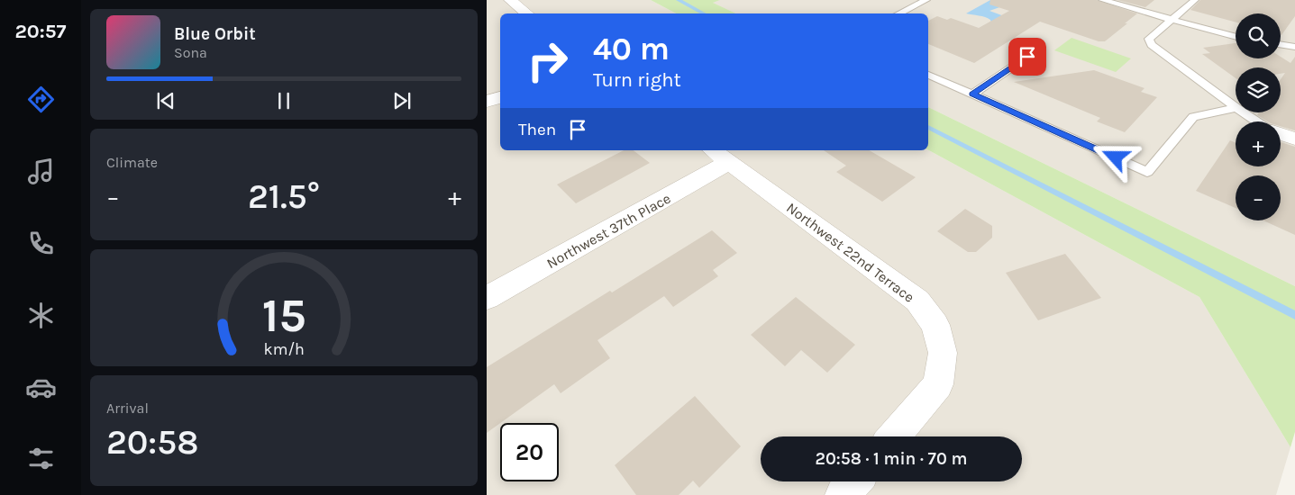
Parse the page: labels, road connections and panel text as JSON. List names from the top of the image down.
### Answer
{
  "streets": {
    "street": ["Northwest 37th Place", "Northwest 22nd Terrace"]
  },
  "crossings": [
    ["Northwest 37th Place", "Northwest 22nd Terrace"]
  ],
  "page": {
    "tabs": "20:57",
    "map_buttons": ["+", "−"],
    "turn": ["40 m", "Turn right"],
    "song": ["Blue Orbit", "Sona"],
    "then": "Then",
    "tile": [
      "Climate",
      ["Arrival", "20:58"]
    ],
    "heat": ["−", "21.5°", "+"],
    "limit": "20",
    "trip": "20:58 · 1 min · 70 m",
    "gauge": ["15", "km/h"]
  }
}
